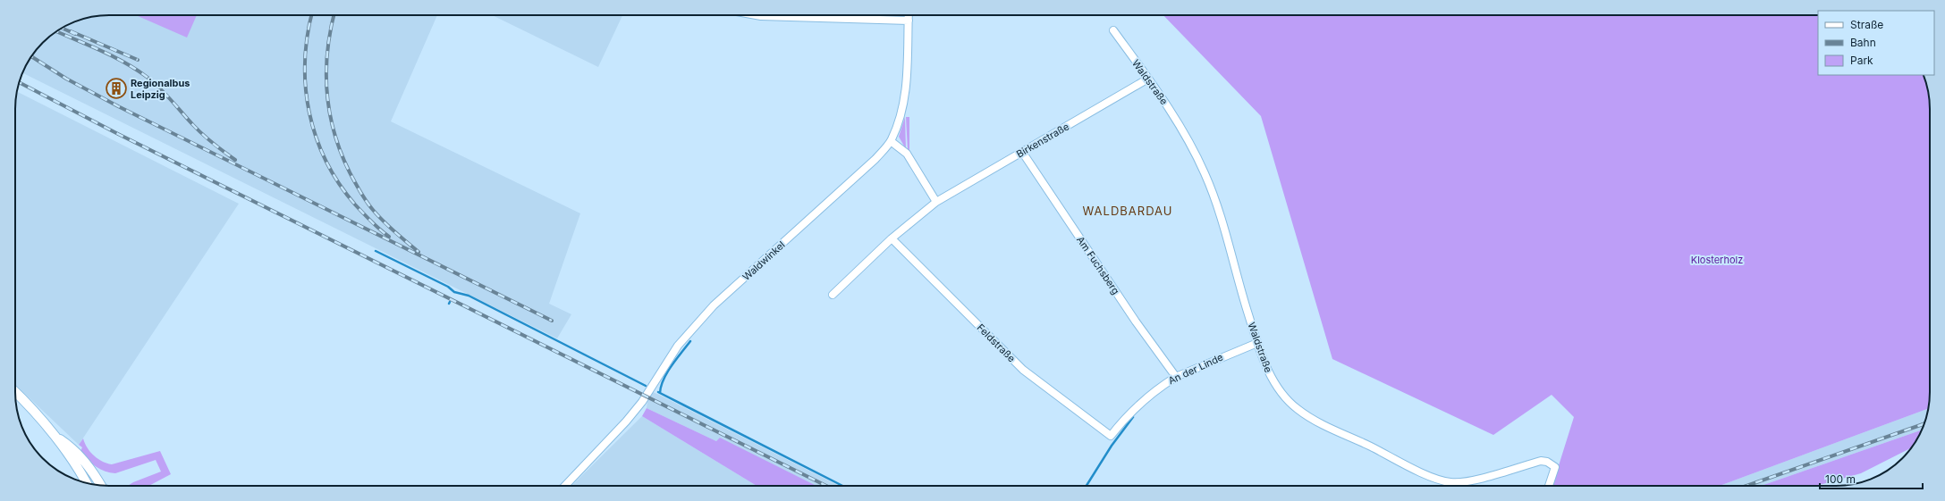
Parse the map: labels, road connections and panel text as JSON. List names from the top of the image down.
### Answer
{
  "streets": {
    "street": [
      "Waldstraße",
      "Birkenstraße",
      "Waldwinkel",
      "Am Fuchsberg",
      "Feldstraße",
      "An der Linde"
    ]
  },
  "crossings": [
    ["Waldstraße", "Birkenstraße"],
    ["Waldstraße", "An der Linde"],
    ["Birkenstraße", "Am Fuchsberg"],
    ["Birkenstraße", "Feldstraße"],
    ["Am Fuchsberg", "An der Linde"],
    ["Feldstraße", "An der Linde"]
  ],
  "districts": ["WALDBARDAU"],
  "parks": ["Klosterholz"],
  "places": {
    "building": ["Regionalbus Leipzig"]
  },
  "legend": ["Straße", "Bahn", "Park"],
  "scale_bar": "100 m"
}
